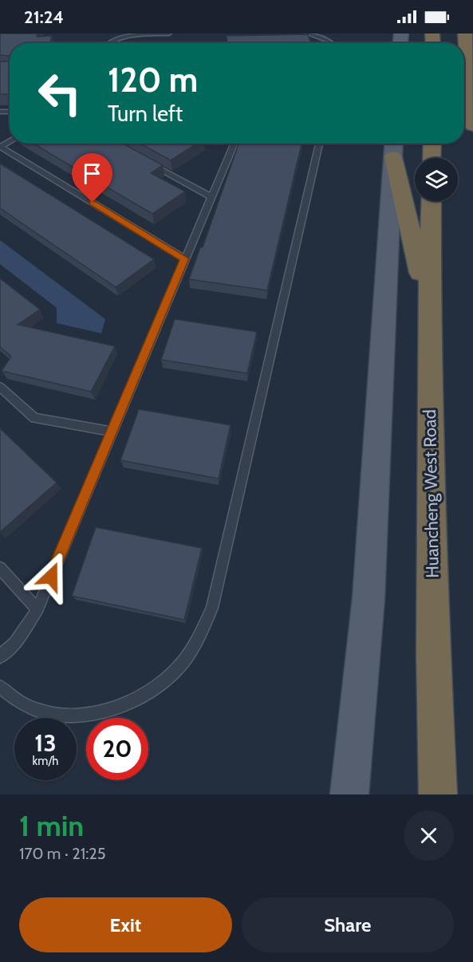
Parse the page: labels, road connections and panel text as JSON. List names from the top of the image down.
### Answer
{
  "streets": {
    "highway": ["Huancheng West Road"]
  },
  "page": {
    "status": "21:24",
    "turn": ["120 m", "Turn left"],
    "speed": "13 km/h",
    "limit": "20",
    "heading": ["1 min", "170 m · 21:25"],
    "buttons": ["Exit", "Share"]
  }
}
